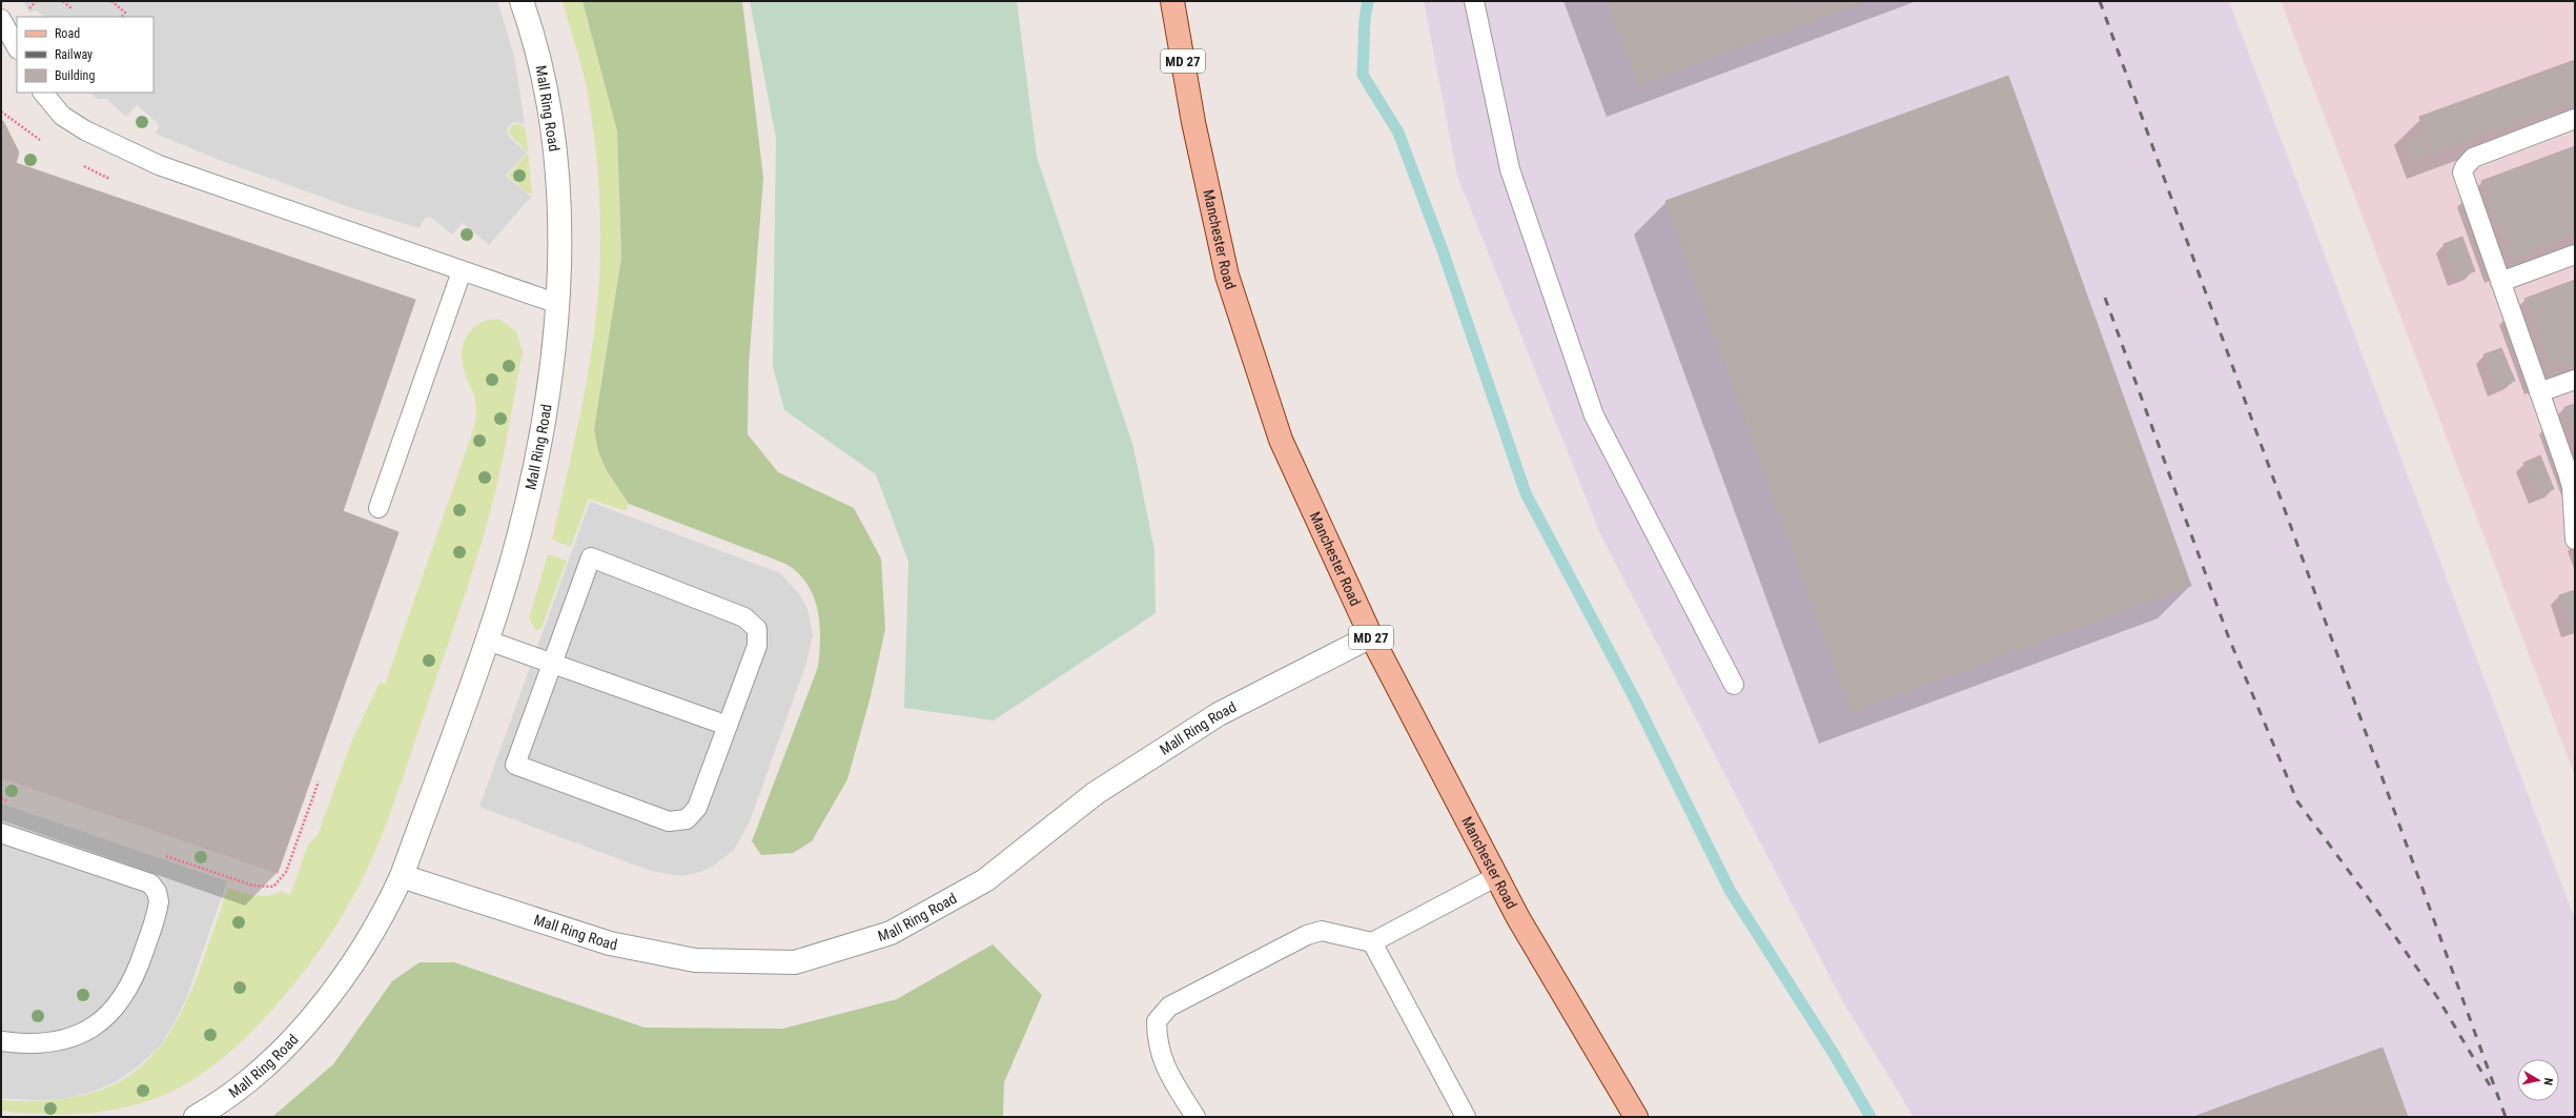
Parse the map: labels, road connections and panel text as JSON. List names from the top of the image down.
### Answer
{
  "streets": {
    "main road": ["MD 27", "Manchester Road"],
    "street": ["Mall Ring Road"]
  },
  "crossings": [
    ["Mall Ring Road", "Manchester Road"]
  ],
  "legend": ["Road", "Railway", "Building"],
  "north": "right"
}
